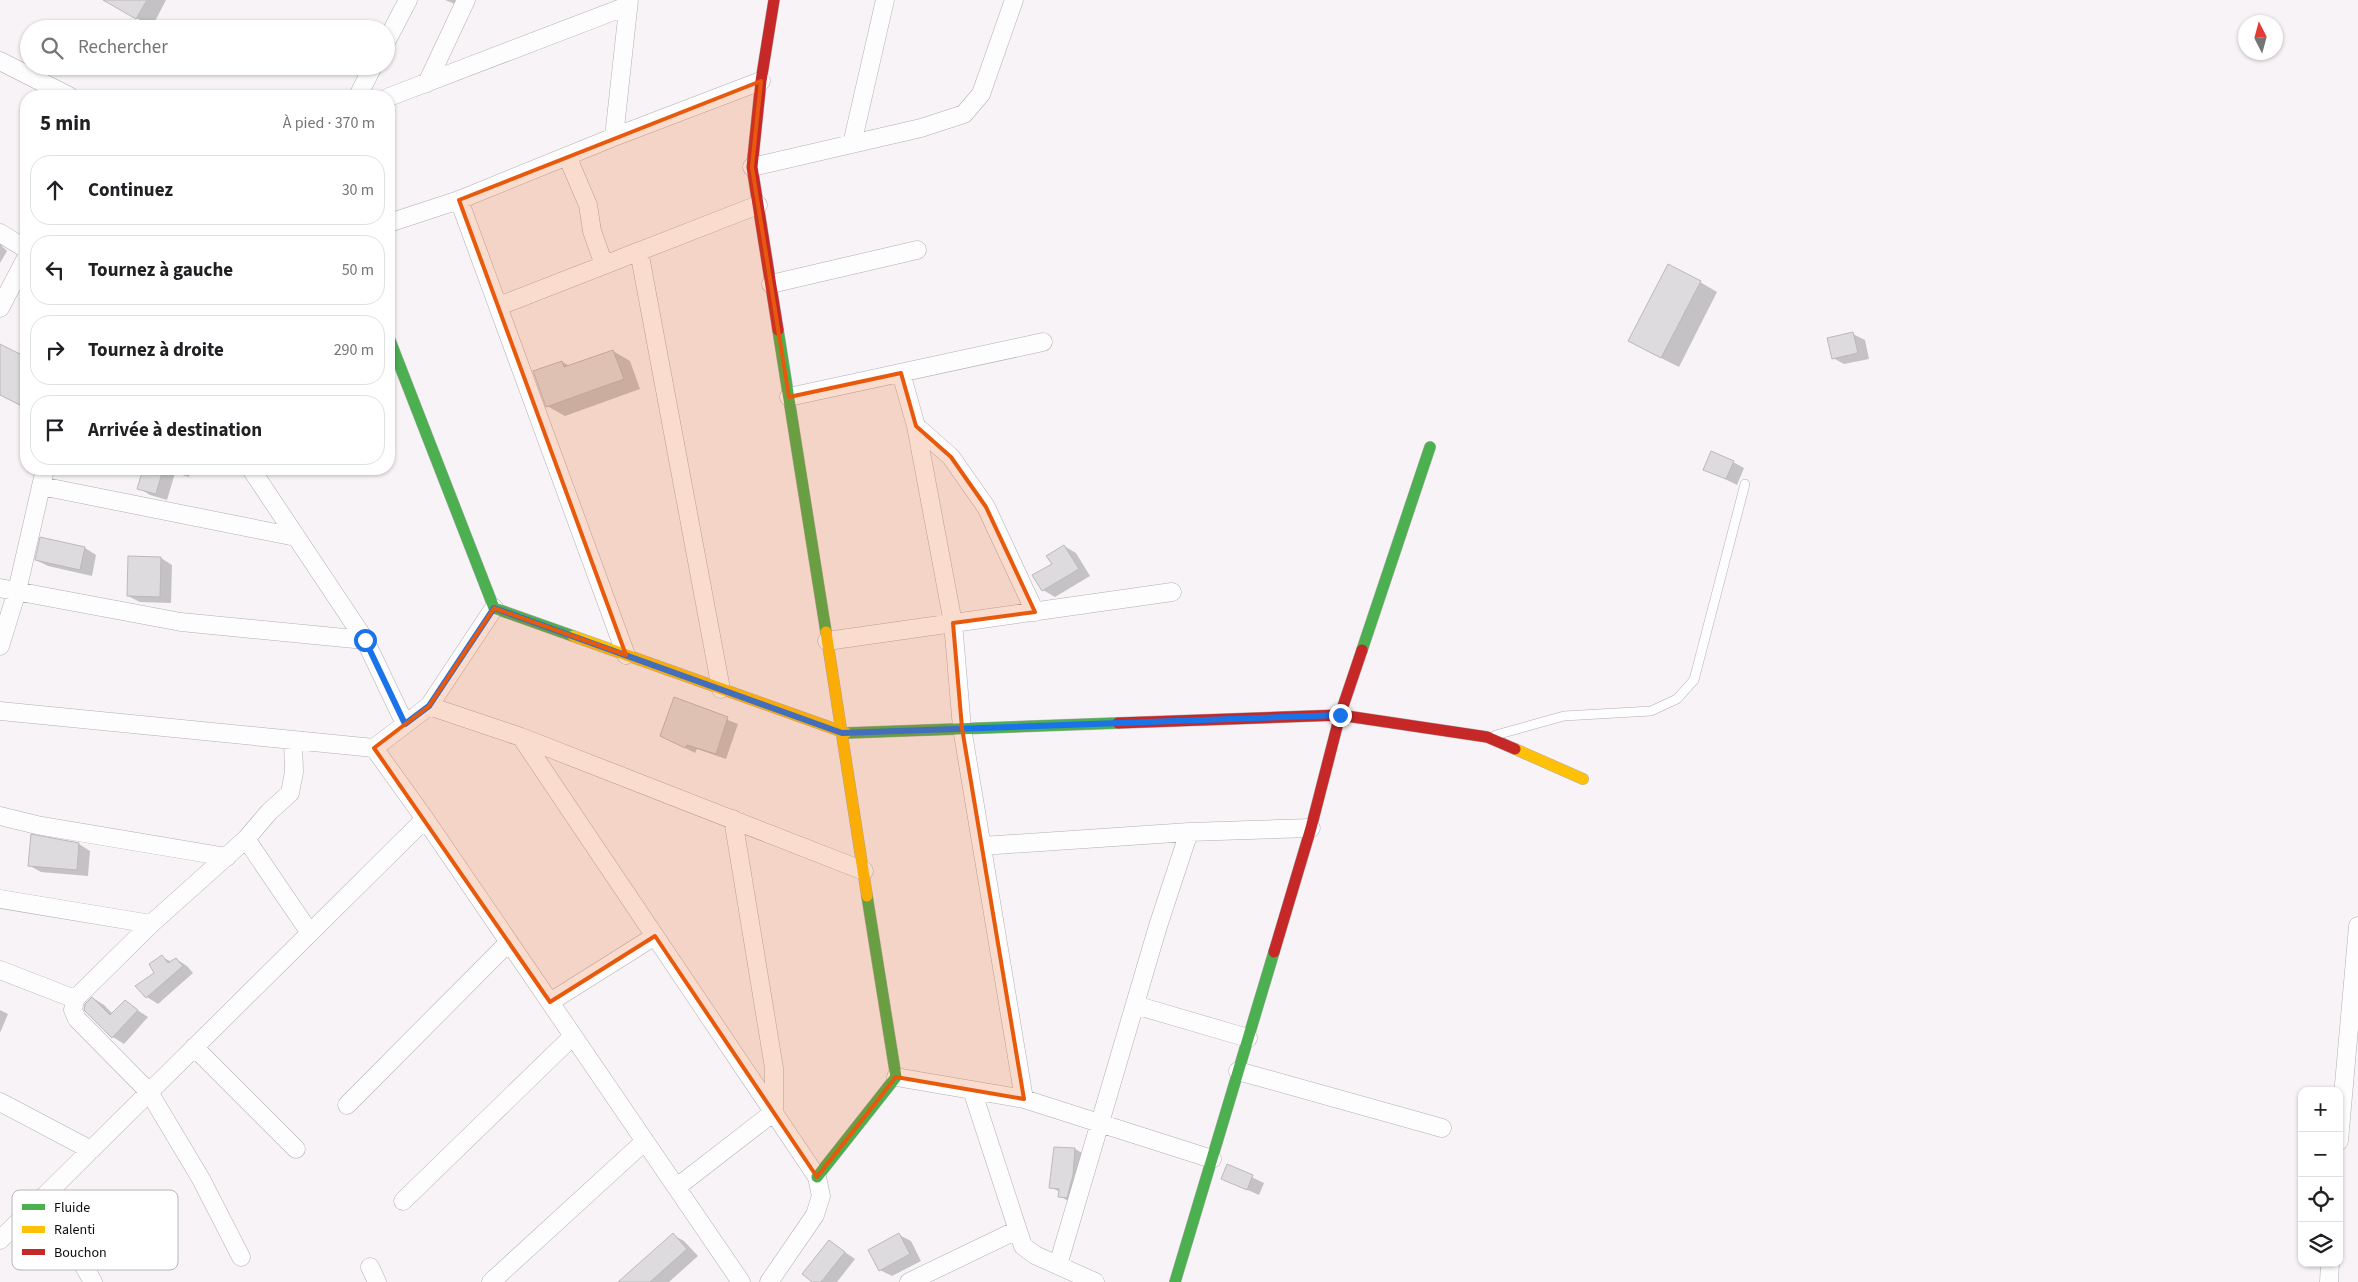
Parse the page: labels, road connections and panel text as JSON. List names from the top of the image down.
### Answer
{
  "legend": ["Fluide", "Ralenti", "Bouchon"],
  "north": "top",
  "page": {
    "search": "Rechercher",
    "heading": ["5 min", "À pied · 370 m"],
    "list": [
      ["Continuez", "30 m"],
      ["Tournez à gauche", "50 m"],
      ["Tournez à droite", "290 m"],
      "Arrivée à destination"
    ],
    "map_buttons": ["+", "−"]
  }
}
